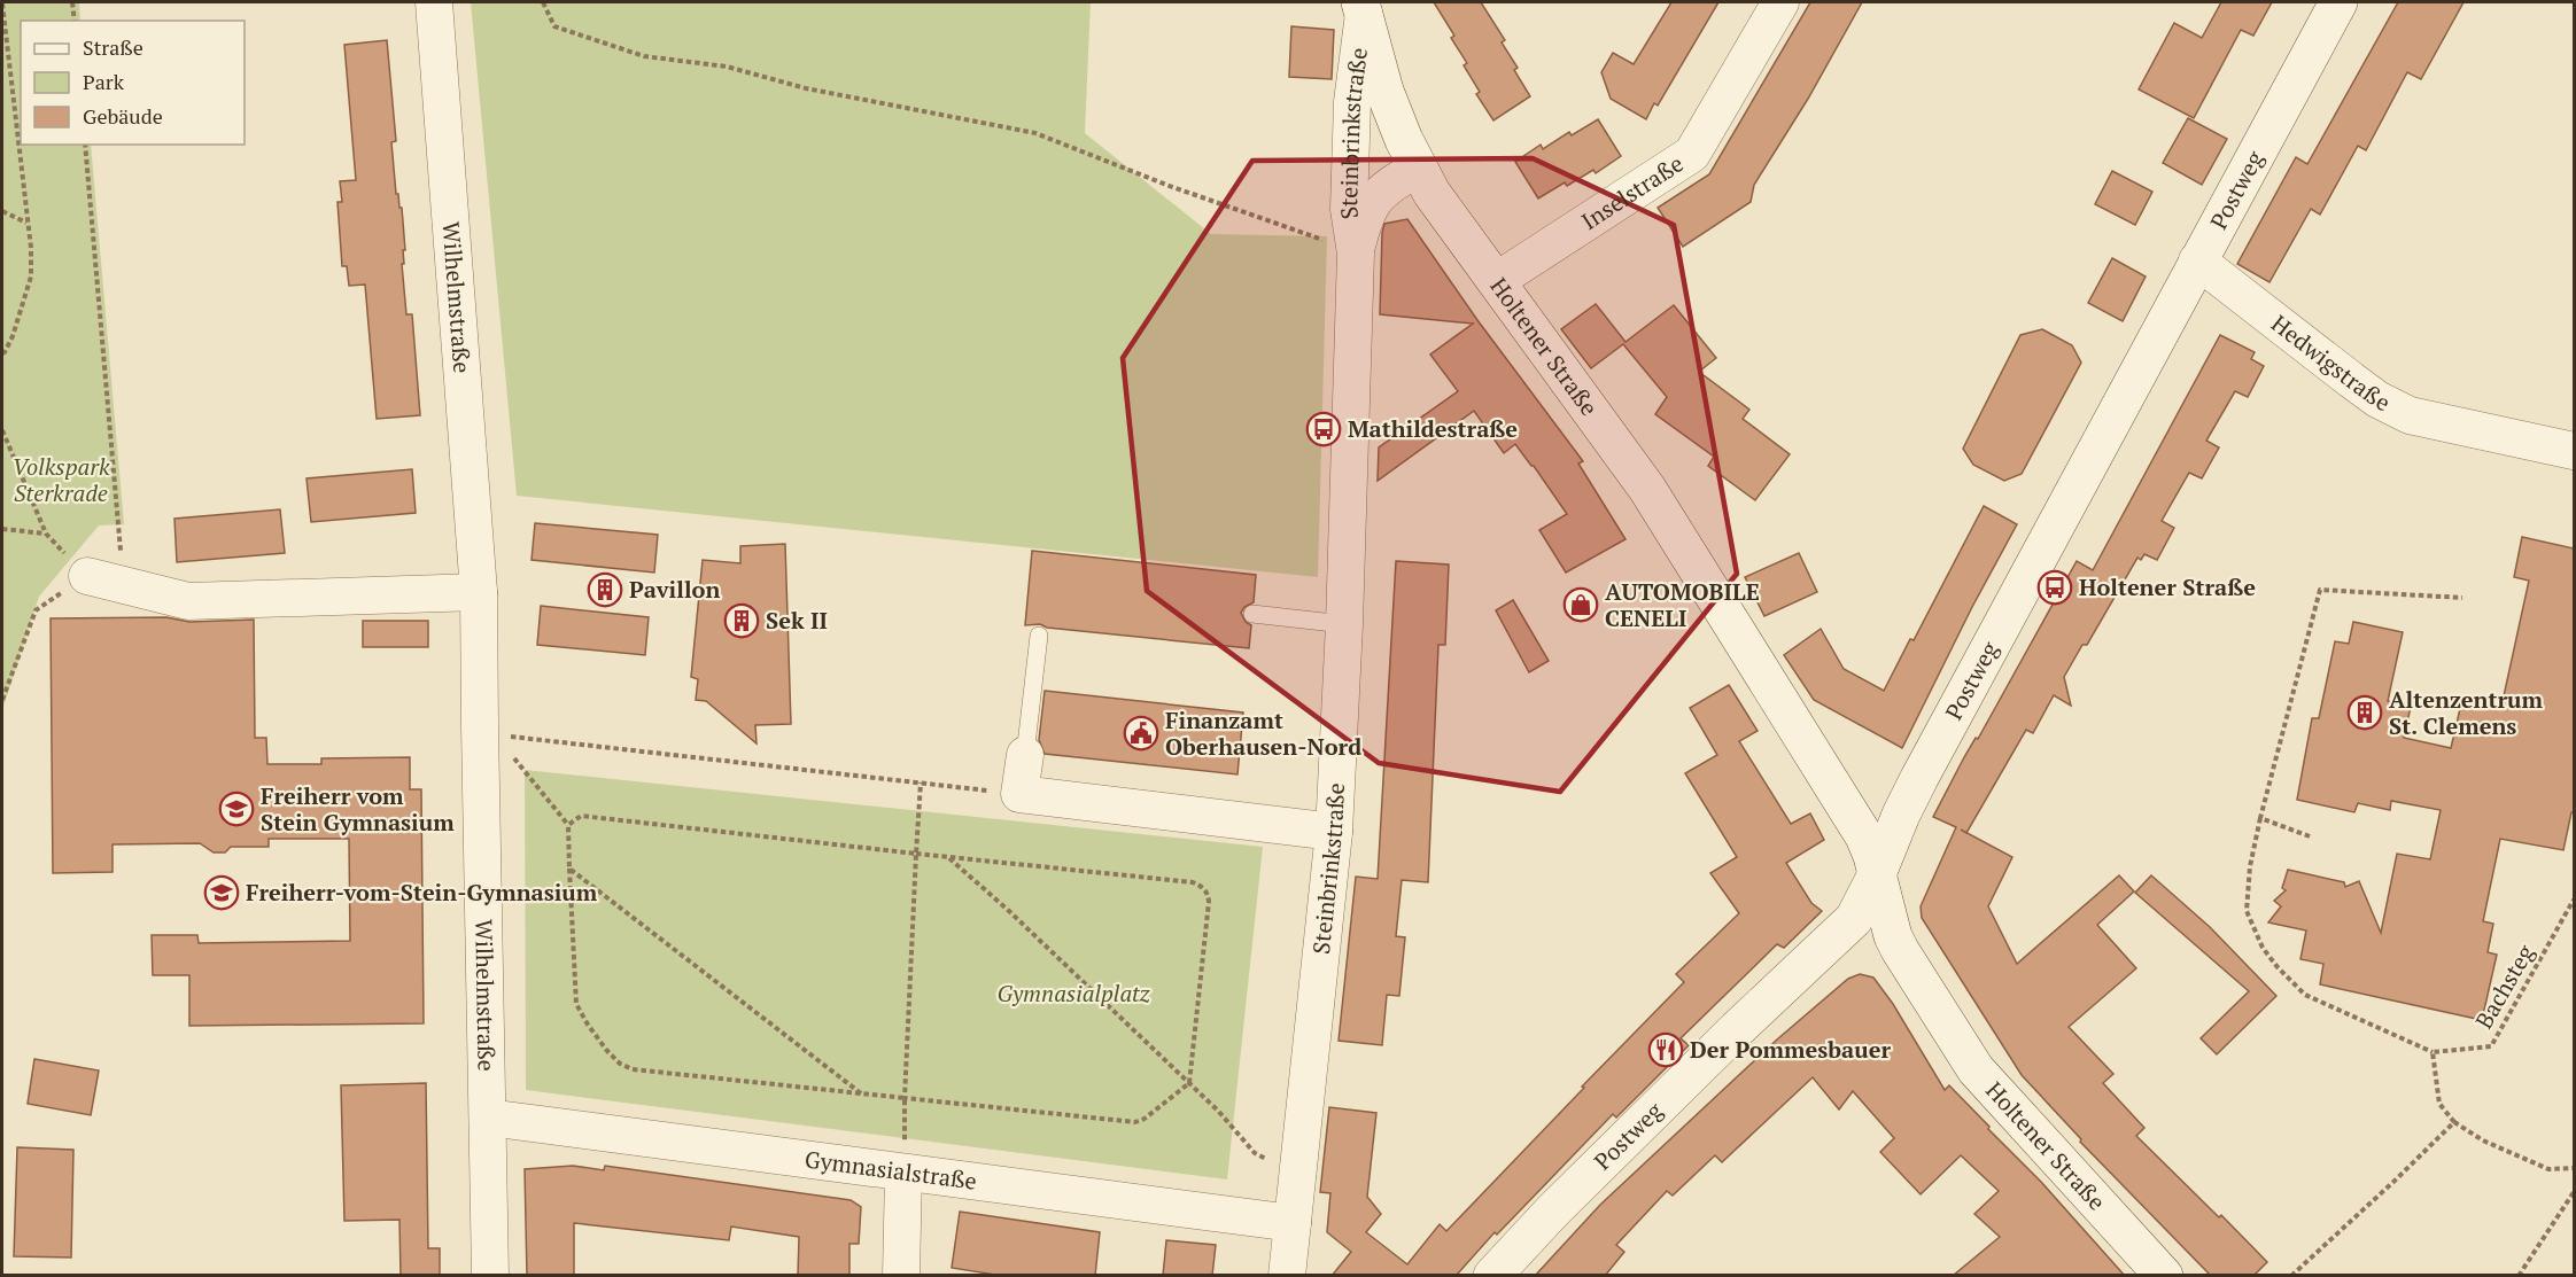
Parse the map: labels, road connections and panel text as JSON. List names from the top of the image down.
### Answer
{
  "streets": {
    "main road": ["Postweg", "Holtener Straße"],
    "street": [
      "Steinbrinkstraße",
      "Inselstraße",
      "Wilhelmstraße",
      "Hedwigstraße",
      "Gymnasialstraße"
    ],
    "path": ["Bachsteg"]
  },
  "crossings": [
    ["Steinbrinkstraße", "Holtener Straße"],
    ["Steinbrinkstraße", "Gymnasialstraße"],
    ["Postweg", "Holtener Straße"],
    ["Postweg", "Hedwigstraße"],
    ["Inselstraße", "Holtener Straße"],
    ["Wilhelmstraße", "Gymnasialstraße"]
  ],
  "parks": ["Volkspark Sterkrade", "Gymnasialplatz"],
  "places": {
    "bus stop": ["Mathildestraße", "Holtener Straße"],
    "building": ["Pavillon", "Sek II", "Altenzentrum St. Clemens"],
    "shop": ["AUTOMOBILE CENELI"],
    "public building": ["Finanzamt Oberhausen-Nord"],
    "school or university": ["Freiherr vom Stein Gymnasium", "Freiherr-vom-Stein-Gymnasium"],
    "restaurant": ["Der Pommesbauer"]
  },
  "legend": ["Straße", "Park", "Gebäude"]
}
